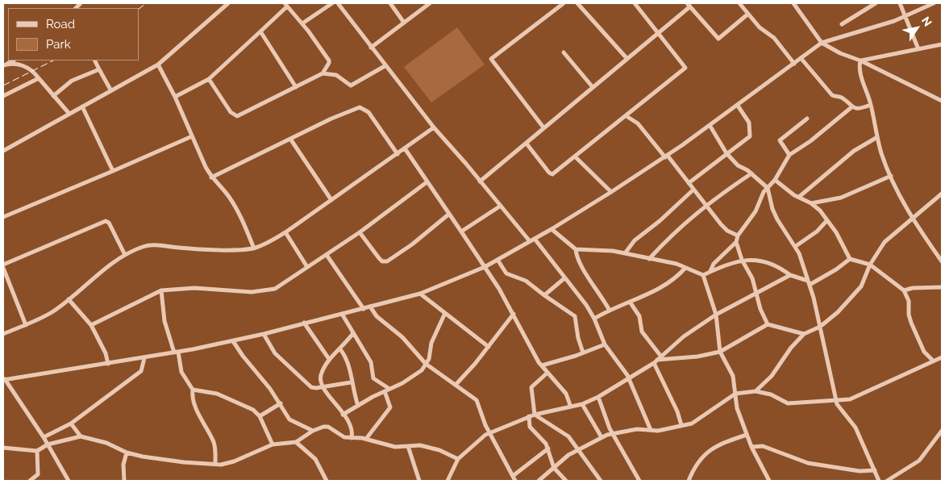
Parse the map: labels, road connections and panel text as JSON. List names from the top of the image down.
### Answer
{
  "legend": ["Road", "Park"],
  "north": "top right"
}
